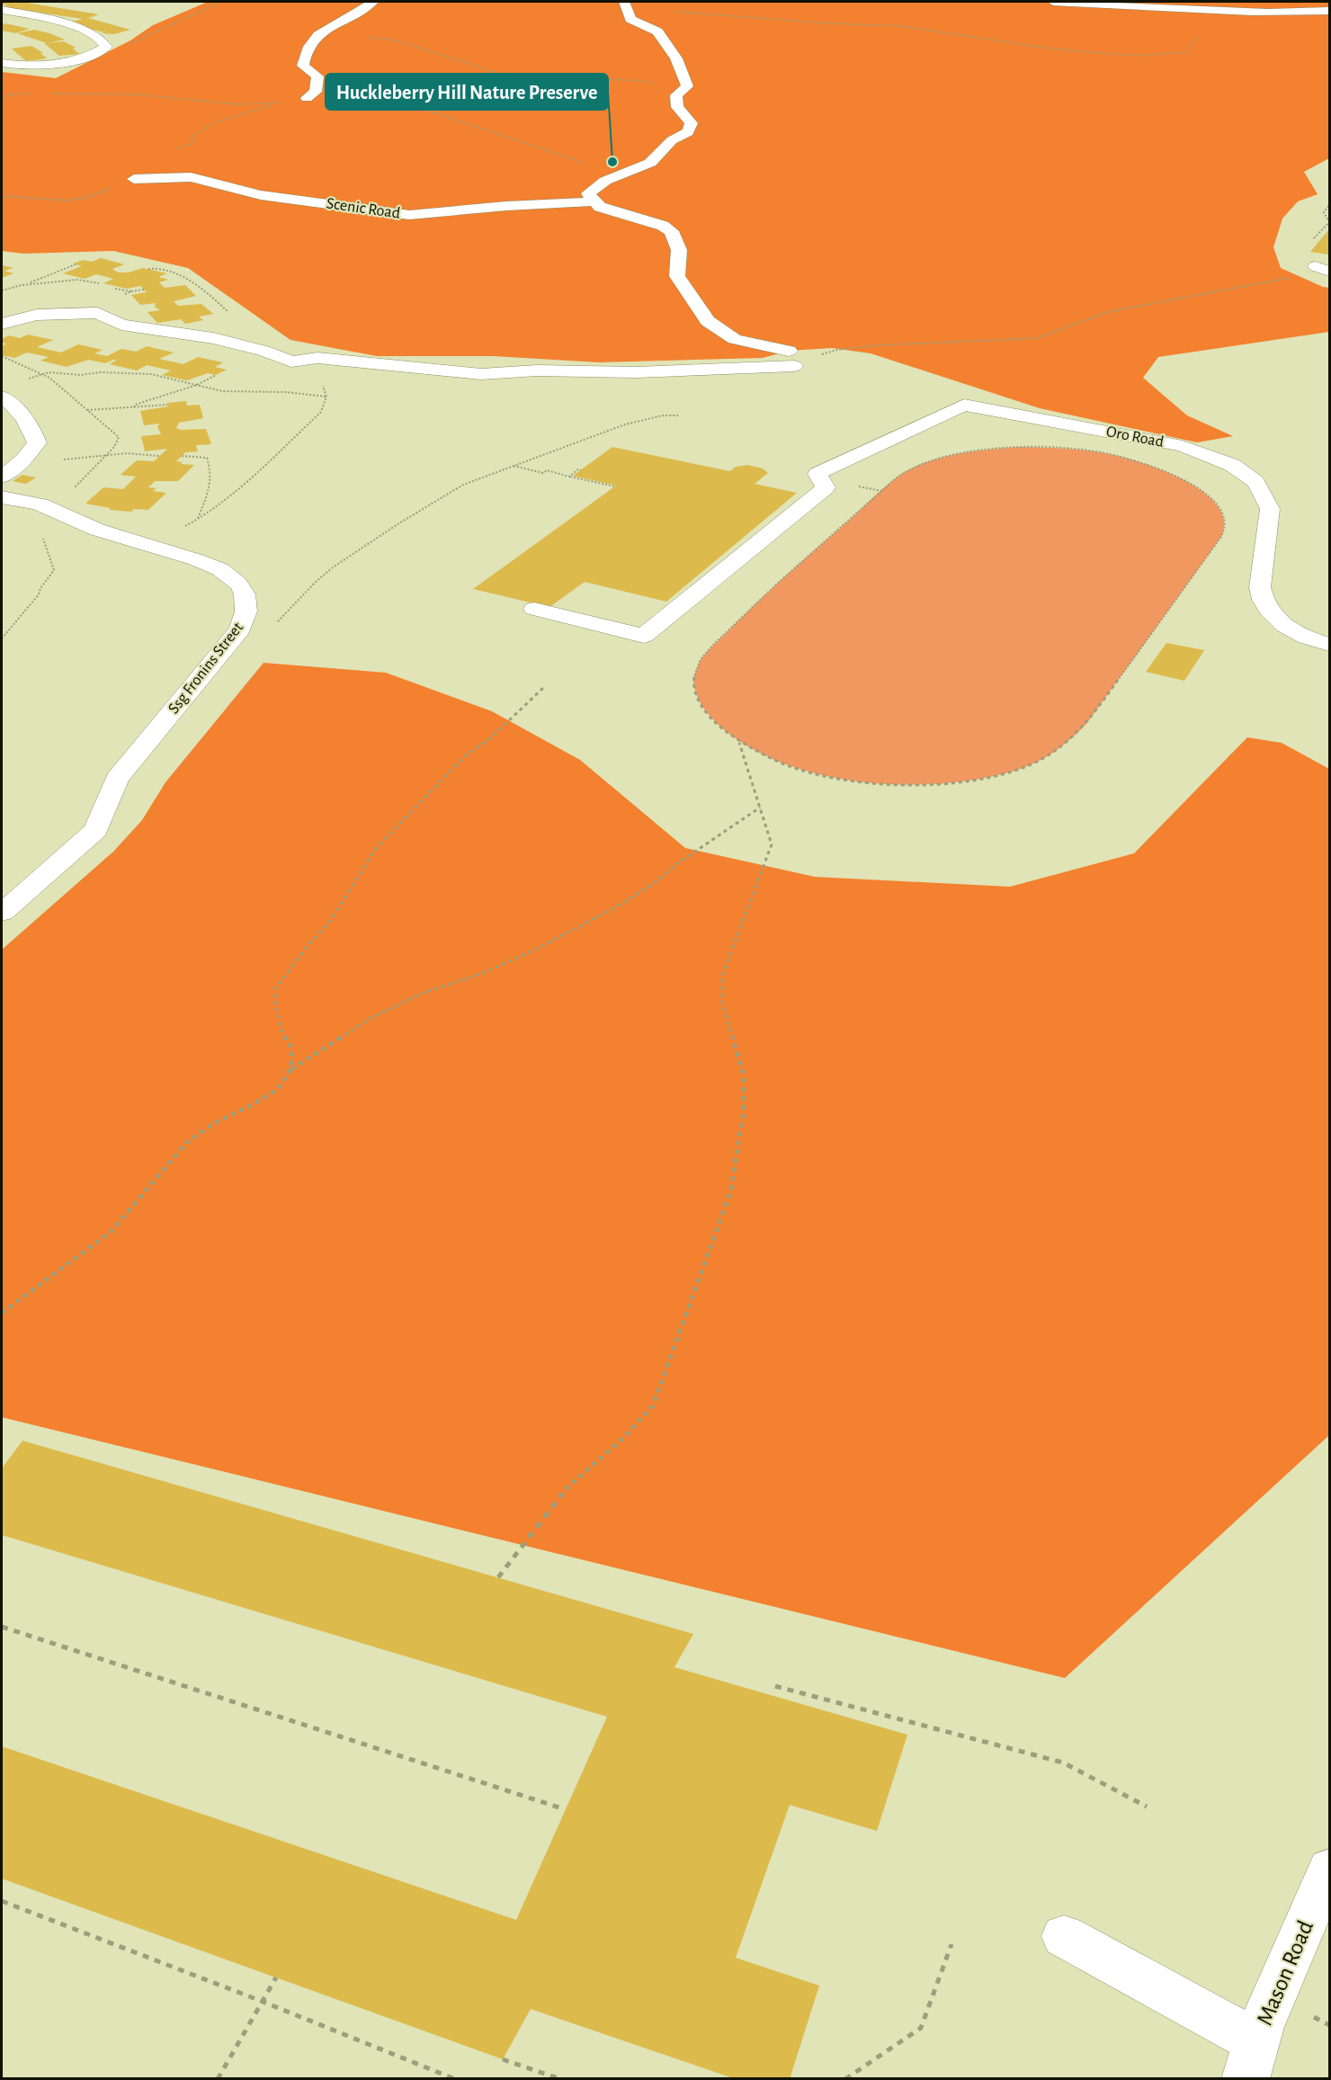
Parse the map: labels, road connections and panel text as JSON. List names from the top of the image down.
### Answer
{
  "streets": {
    "street": [
      "Scenic Road",
      "Oro Road",
      "Ssg Fronins Street",
      "Mason Road"
    ]
  },
  "places": ["Huckleberry Hill Nature Preserve"]
}
